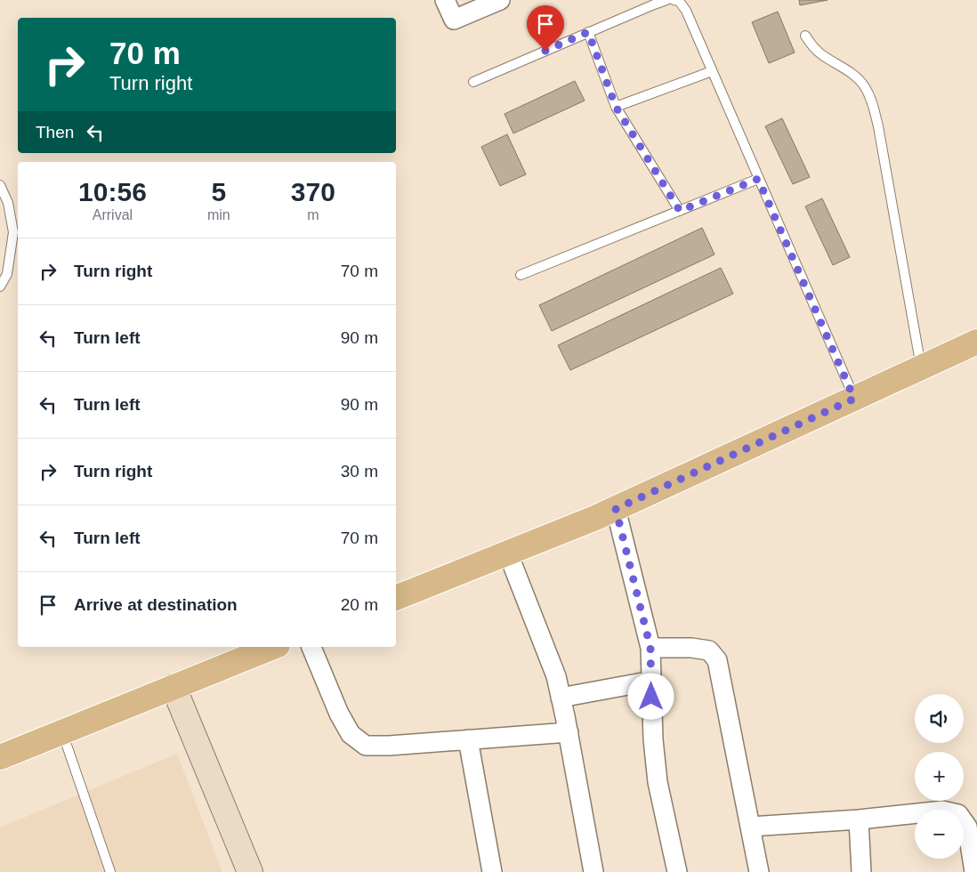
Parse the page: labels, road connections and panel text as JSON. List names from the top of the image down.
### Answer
{
  "page": {
    "turn": ["70 m", "Turn right"],
    "then": "Then",
    "eta": [
      "10:56",
      "Arrival",
      "5",
      "min",
      "370",
      "m"
    ],
    "list": [
      {
        "name": "Turn right",
        "value": "70 m"
      },
      {
        "name": "Turn left",
        "value": "90 m"
      },
      {
        "name": "Turn left",
        "value": "90 m"
      },
      {
        "name": "Turn right",
        "value": "30 m"
      },
      {
        "name": "Turn left",
        "value": "70 m"
      },
      {
        "name": "Arrive at destination",
        "value": "20 m"
      }
    ],
    "map_buttons": ["+", "−"]
  }
}
